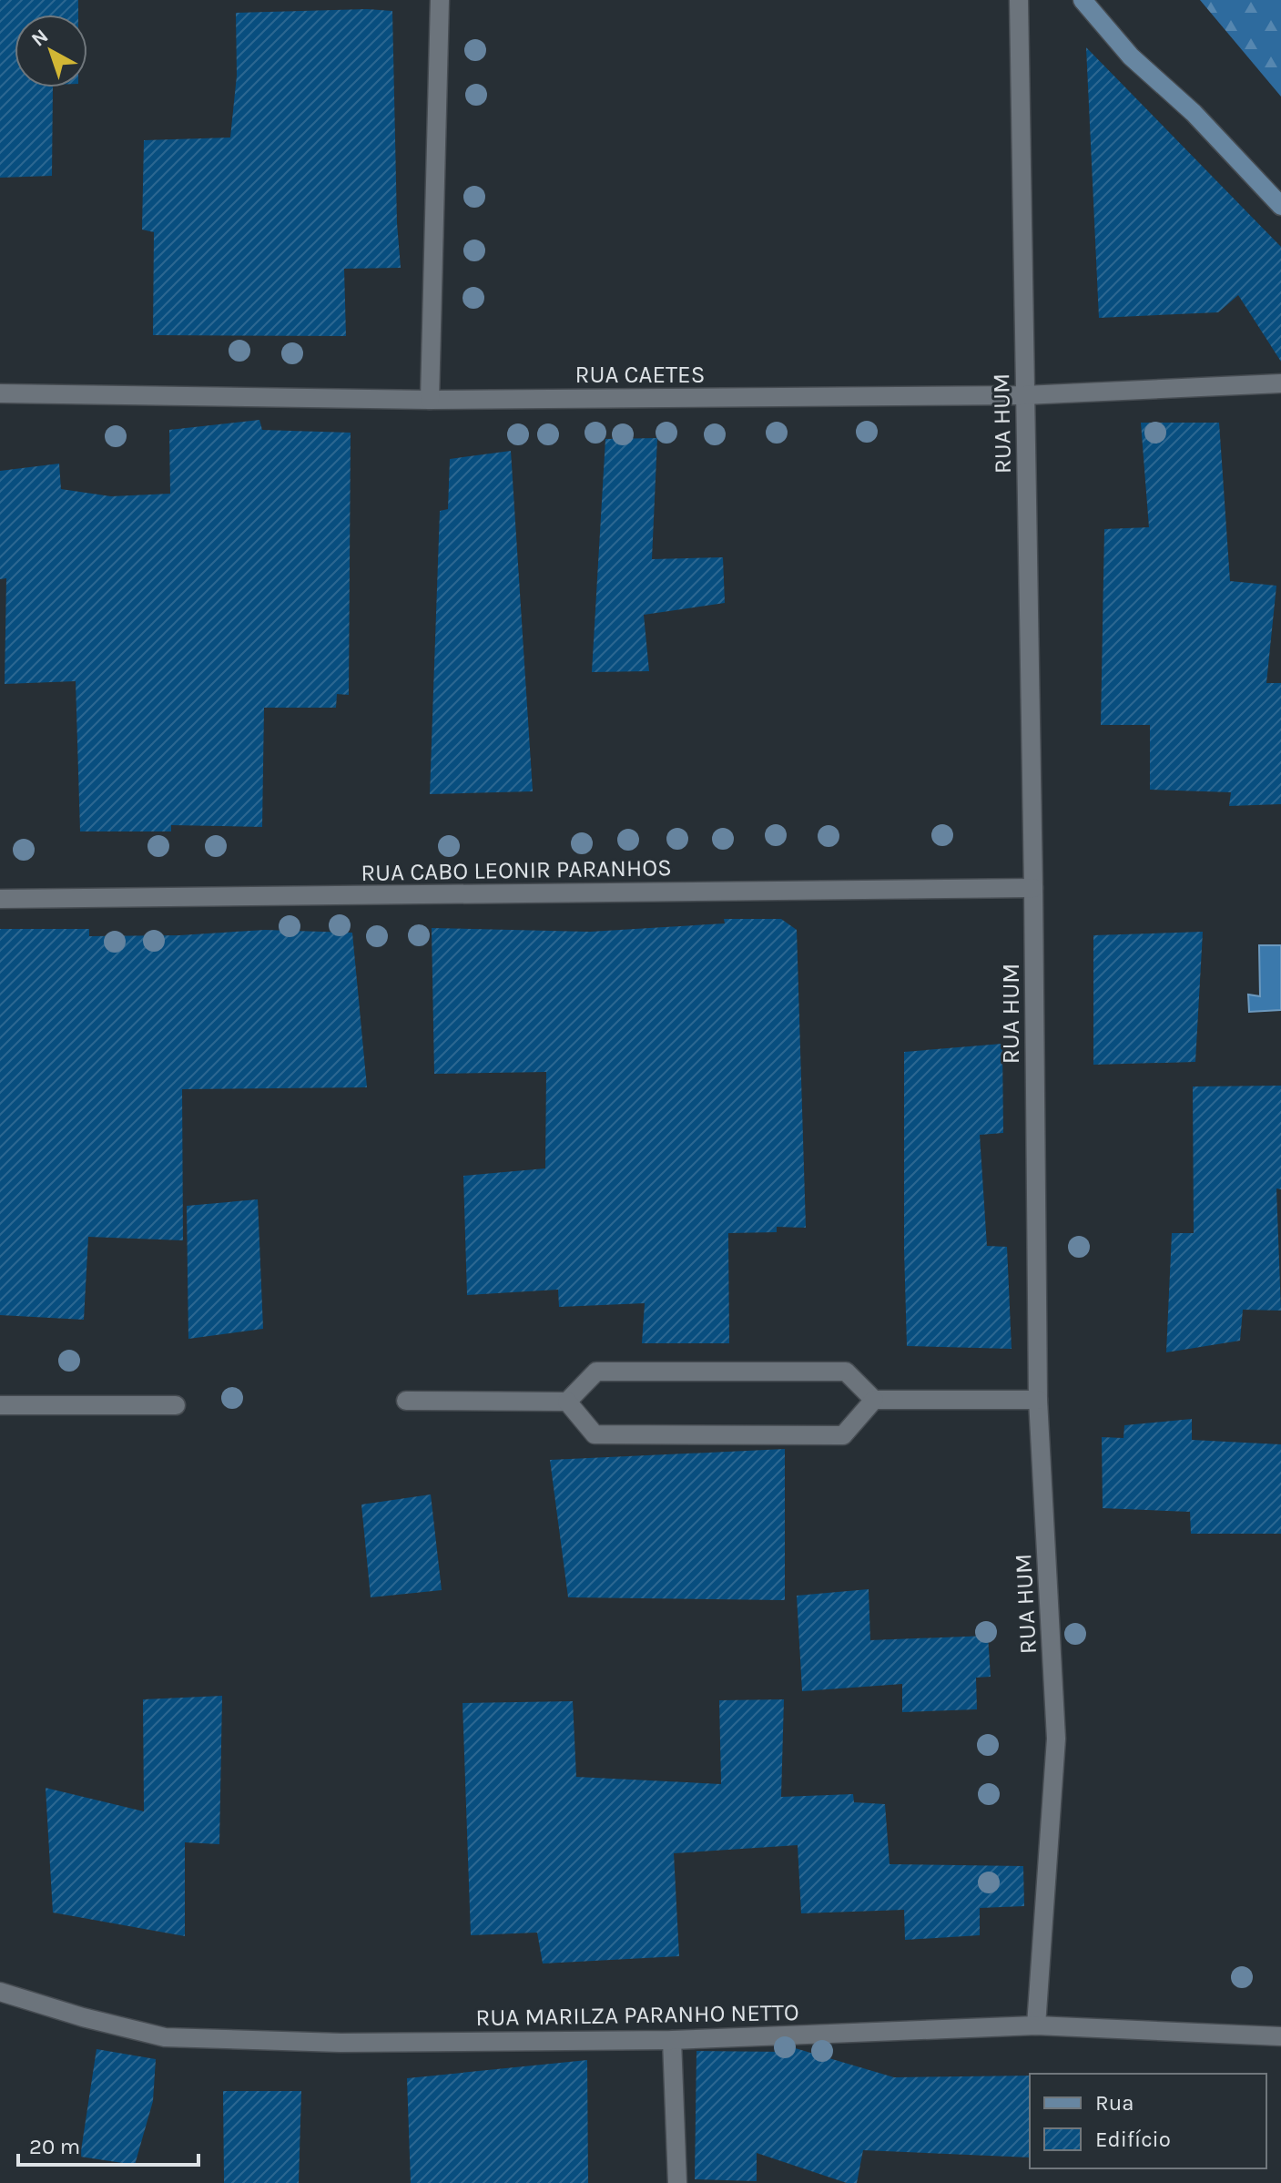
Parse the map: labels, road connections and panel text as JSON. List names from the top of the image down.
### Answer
{
  "streets": {
    "street": [
      "RUA CAETES",
      "RUA HUM",
      "RUA CABO LEONIR PARANHOS",
      "RUA MARILZA PARANHO NETTO"
    ]
  },
  "crossings": [
    ["RUA CAETES", "RUA HUM"],
    ["RUA HUM", "RUA CABO LEONIR PARANHOS"],
    ["RUA HUM", "RUA MARILZA PARANHO NETTO"]
  ],
  "legend": ["Rua", "Edifício"],
  "scale_bar": "20 m",
  "north": "top left"
}
